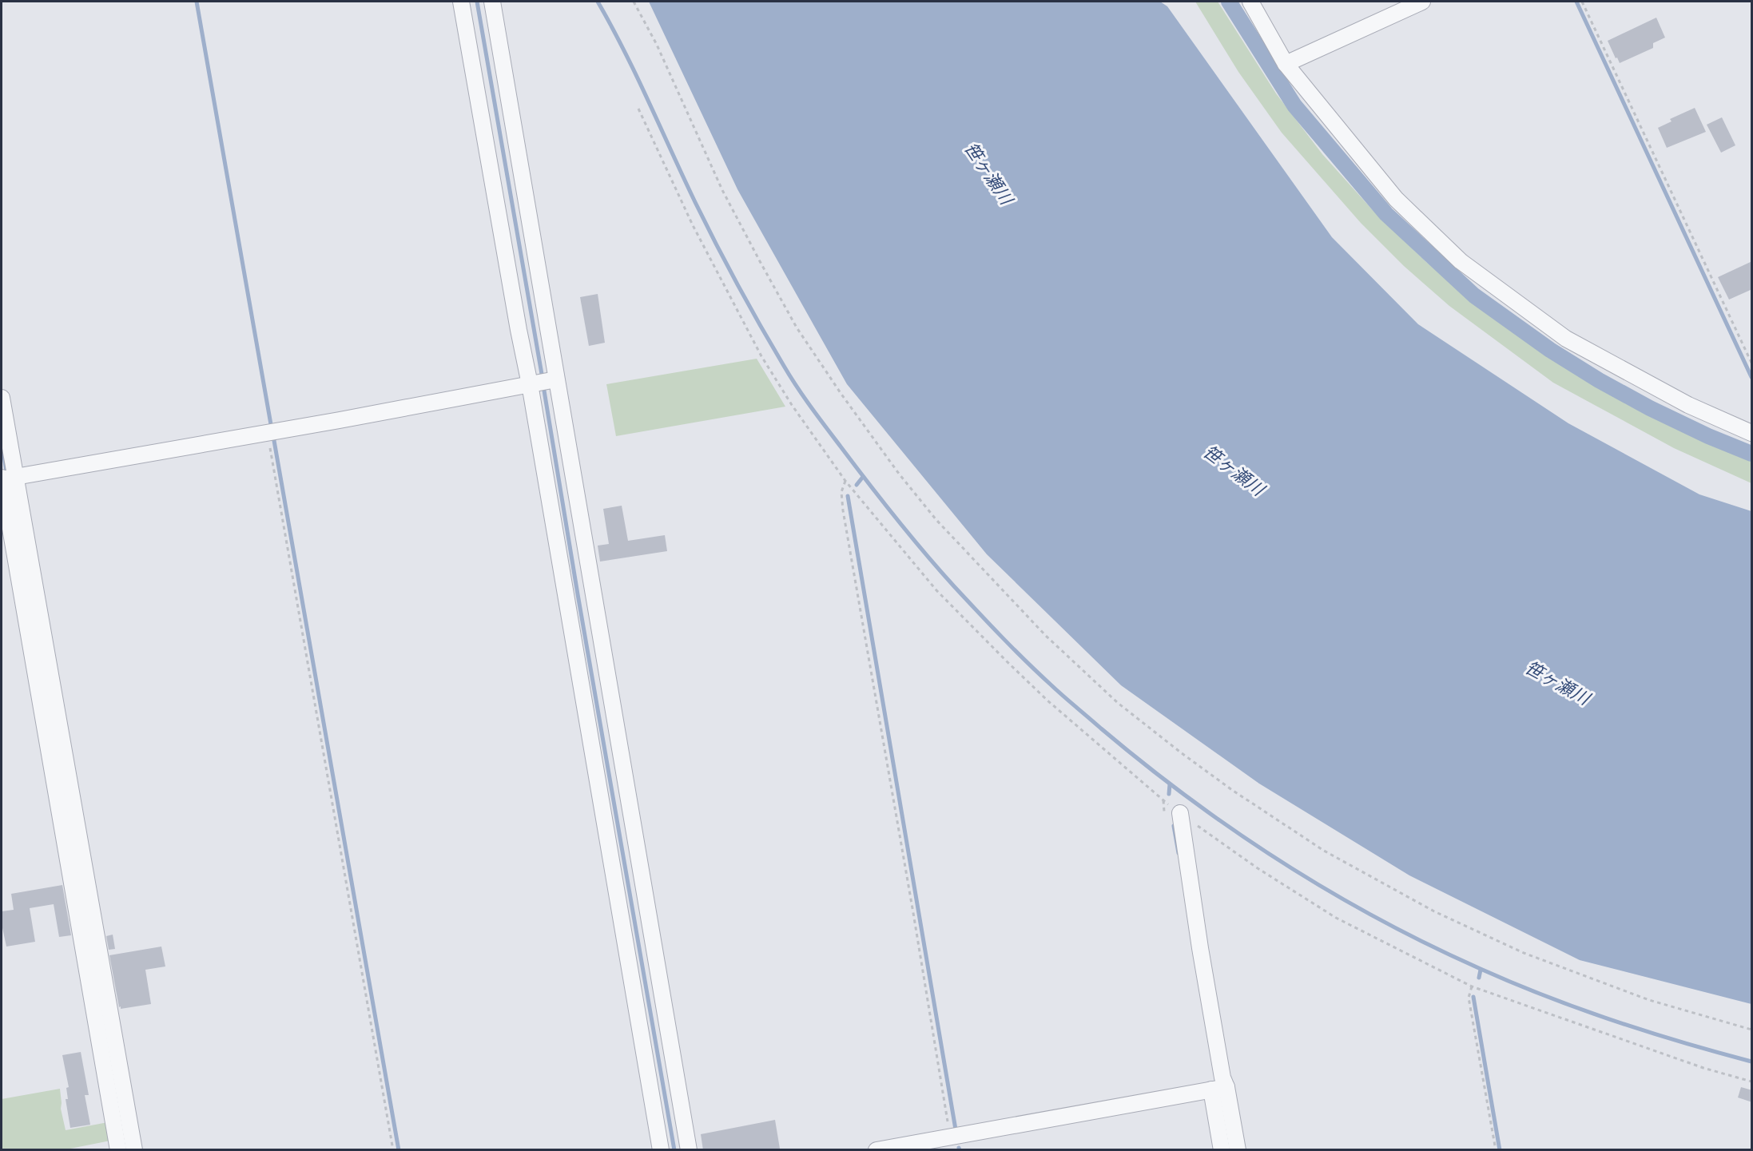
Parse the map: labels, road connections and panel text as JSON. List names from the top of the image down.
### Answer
{
  "water": ["笹ヶ瀬川"]
}
